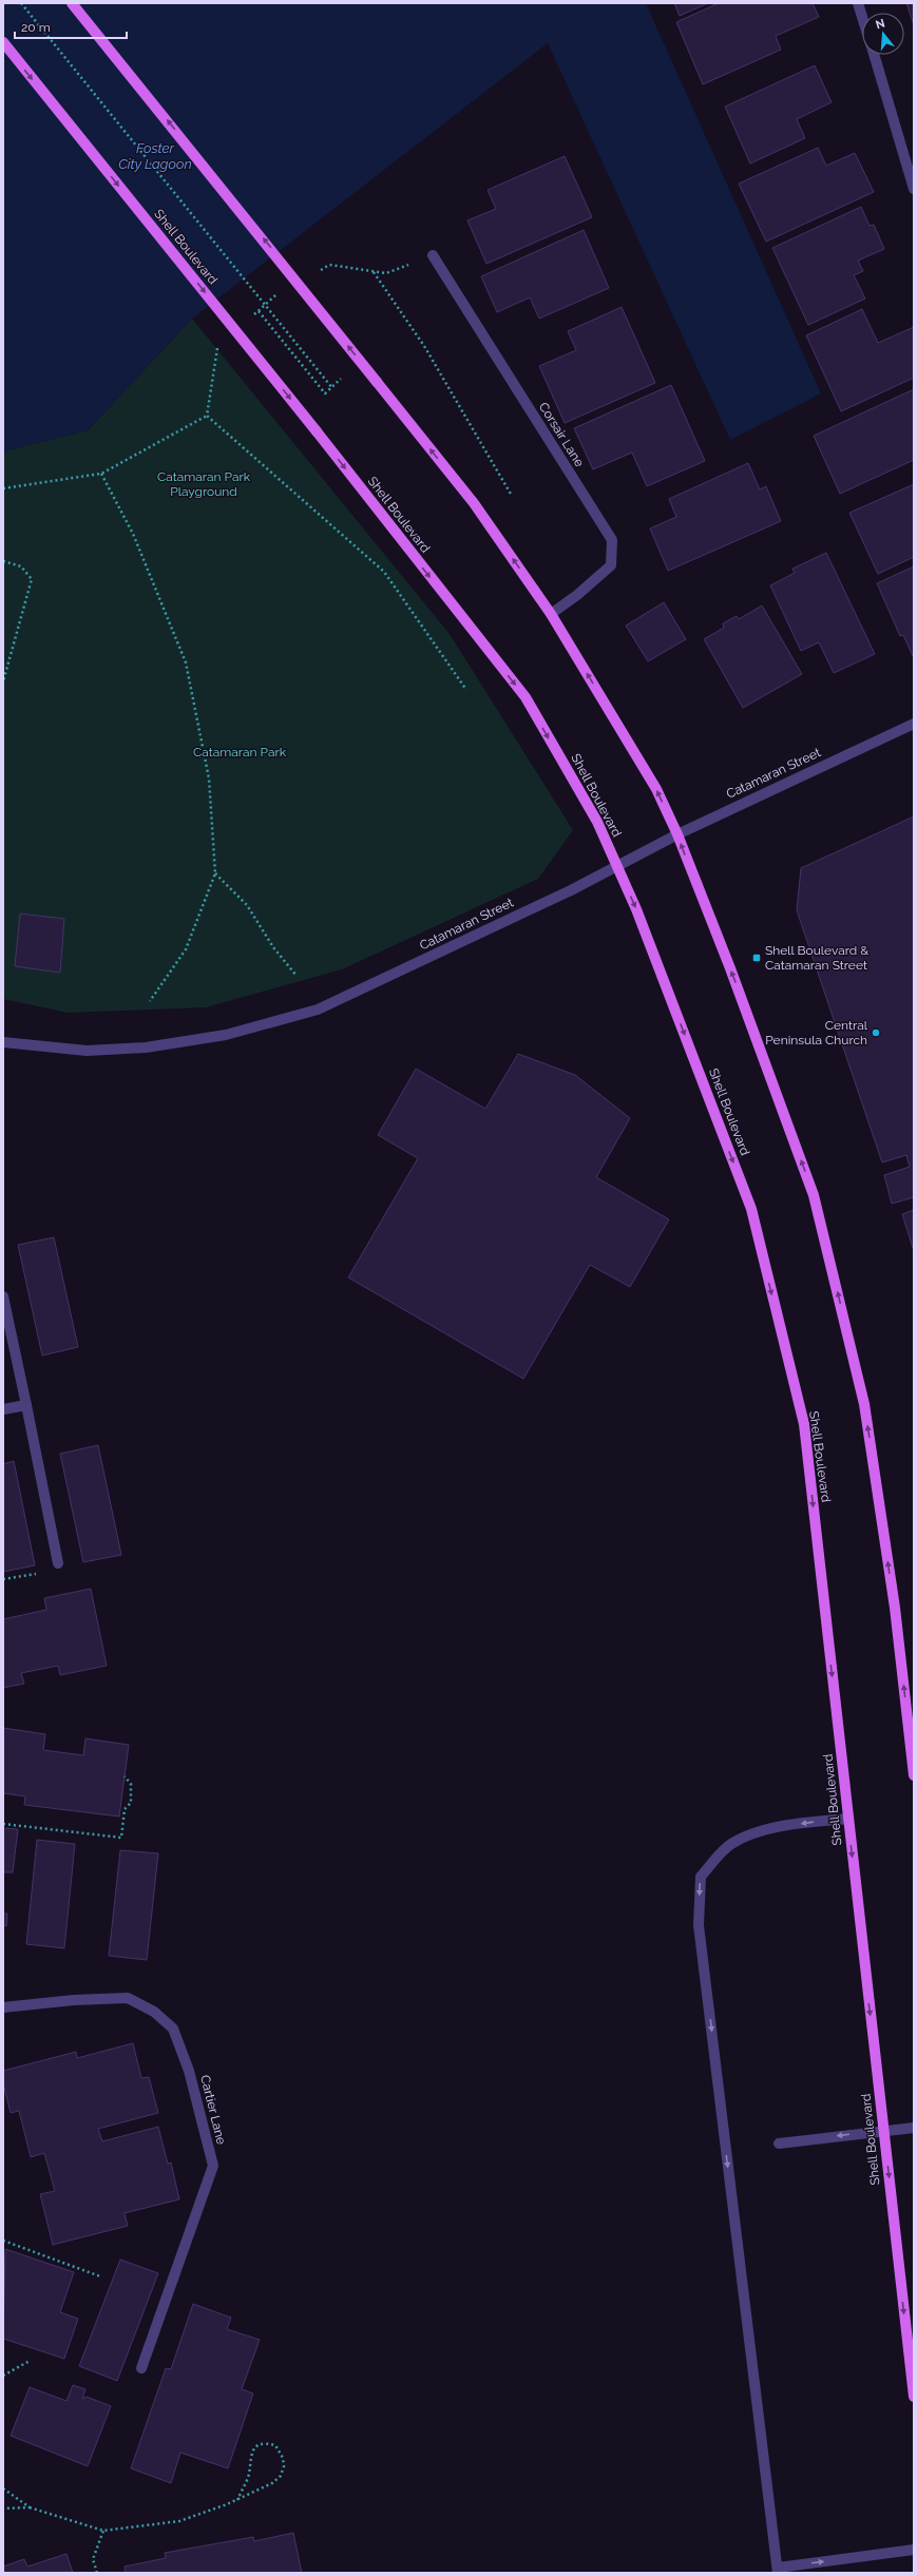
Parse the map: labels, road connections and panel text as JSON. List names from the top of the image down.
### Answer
{
  "streets": {
    "main road": ["Shell Boulevard"],
    "street": ["Corsair Lane", "Catamaran Street", "Cartier Lane"]
  },
  "crossings": [
    ["Shell Boulevard", "Catamaran Street"]
  ],
  "water": ["Foster City Lagoon"],
  "parks": ["Catamaran Park Playground", "Catamaran Park"],
  "places": {
    "transit": ["Shell Boulevard & Catamaran Street"],
    "other": ["Central Peninsula Church"]
  },
  "scale_bar": "20 m",
  "north": "top"
}
